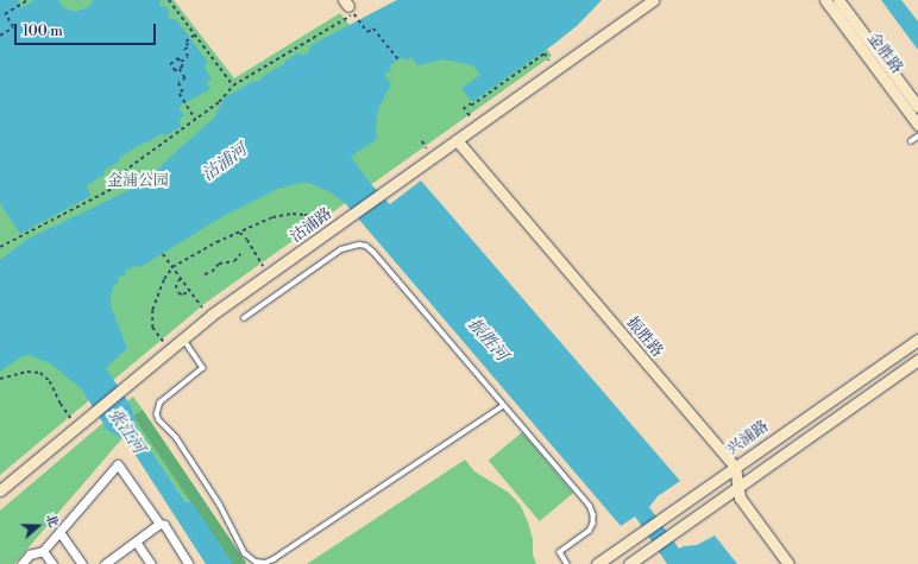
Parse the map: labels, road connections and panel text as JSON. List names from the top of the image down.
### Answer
{
  "streets": {
    "street": [
      "金胜路",
      "沽浦路",
      "振胜路",
      "兴浦路"
    ]
  },
  "crossings": [
    ["沽浦路", "振胜路"],
    ["振胜路", "兴浦路"]
  ],
  "water": ["沽浦河", "振胜河", "张江河"],
  "parks": ["金浦公园"],
  "scale_bar": "100 m",
  "north": "right"
}
